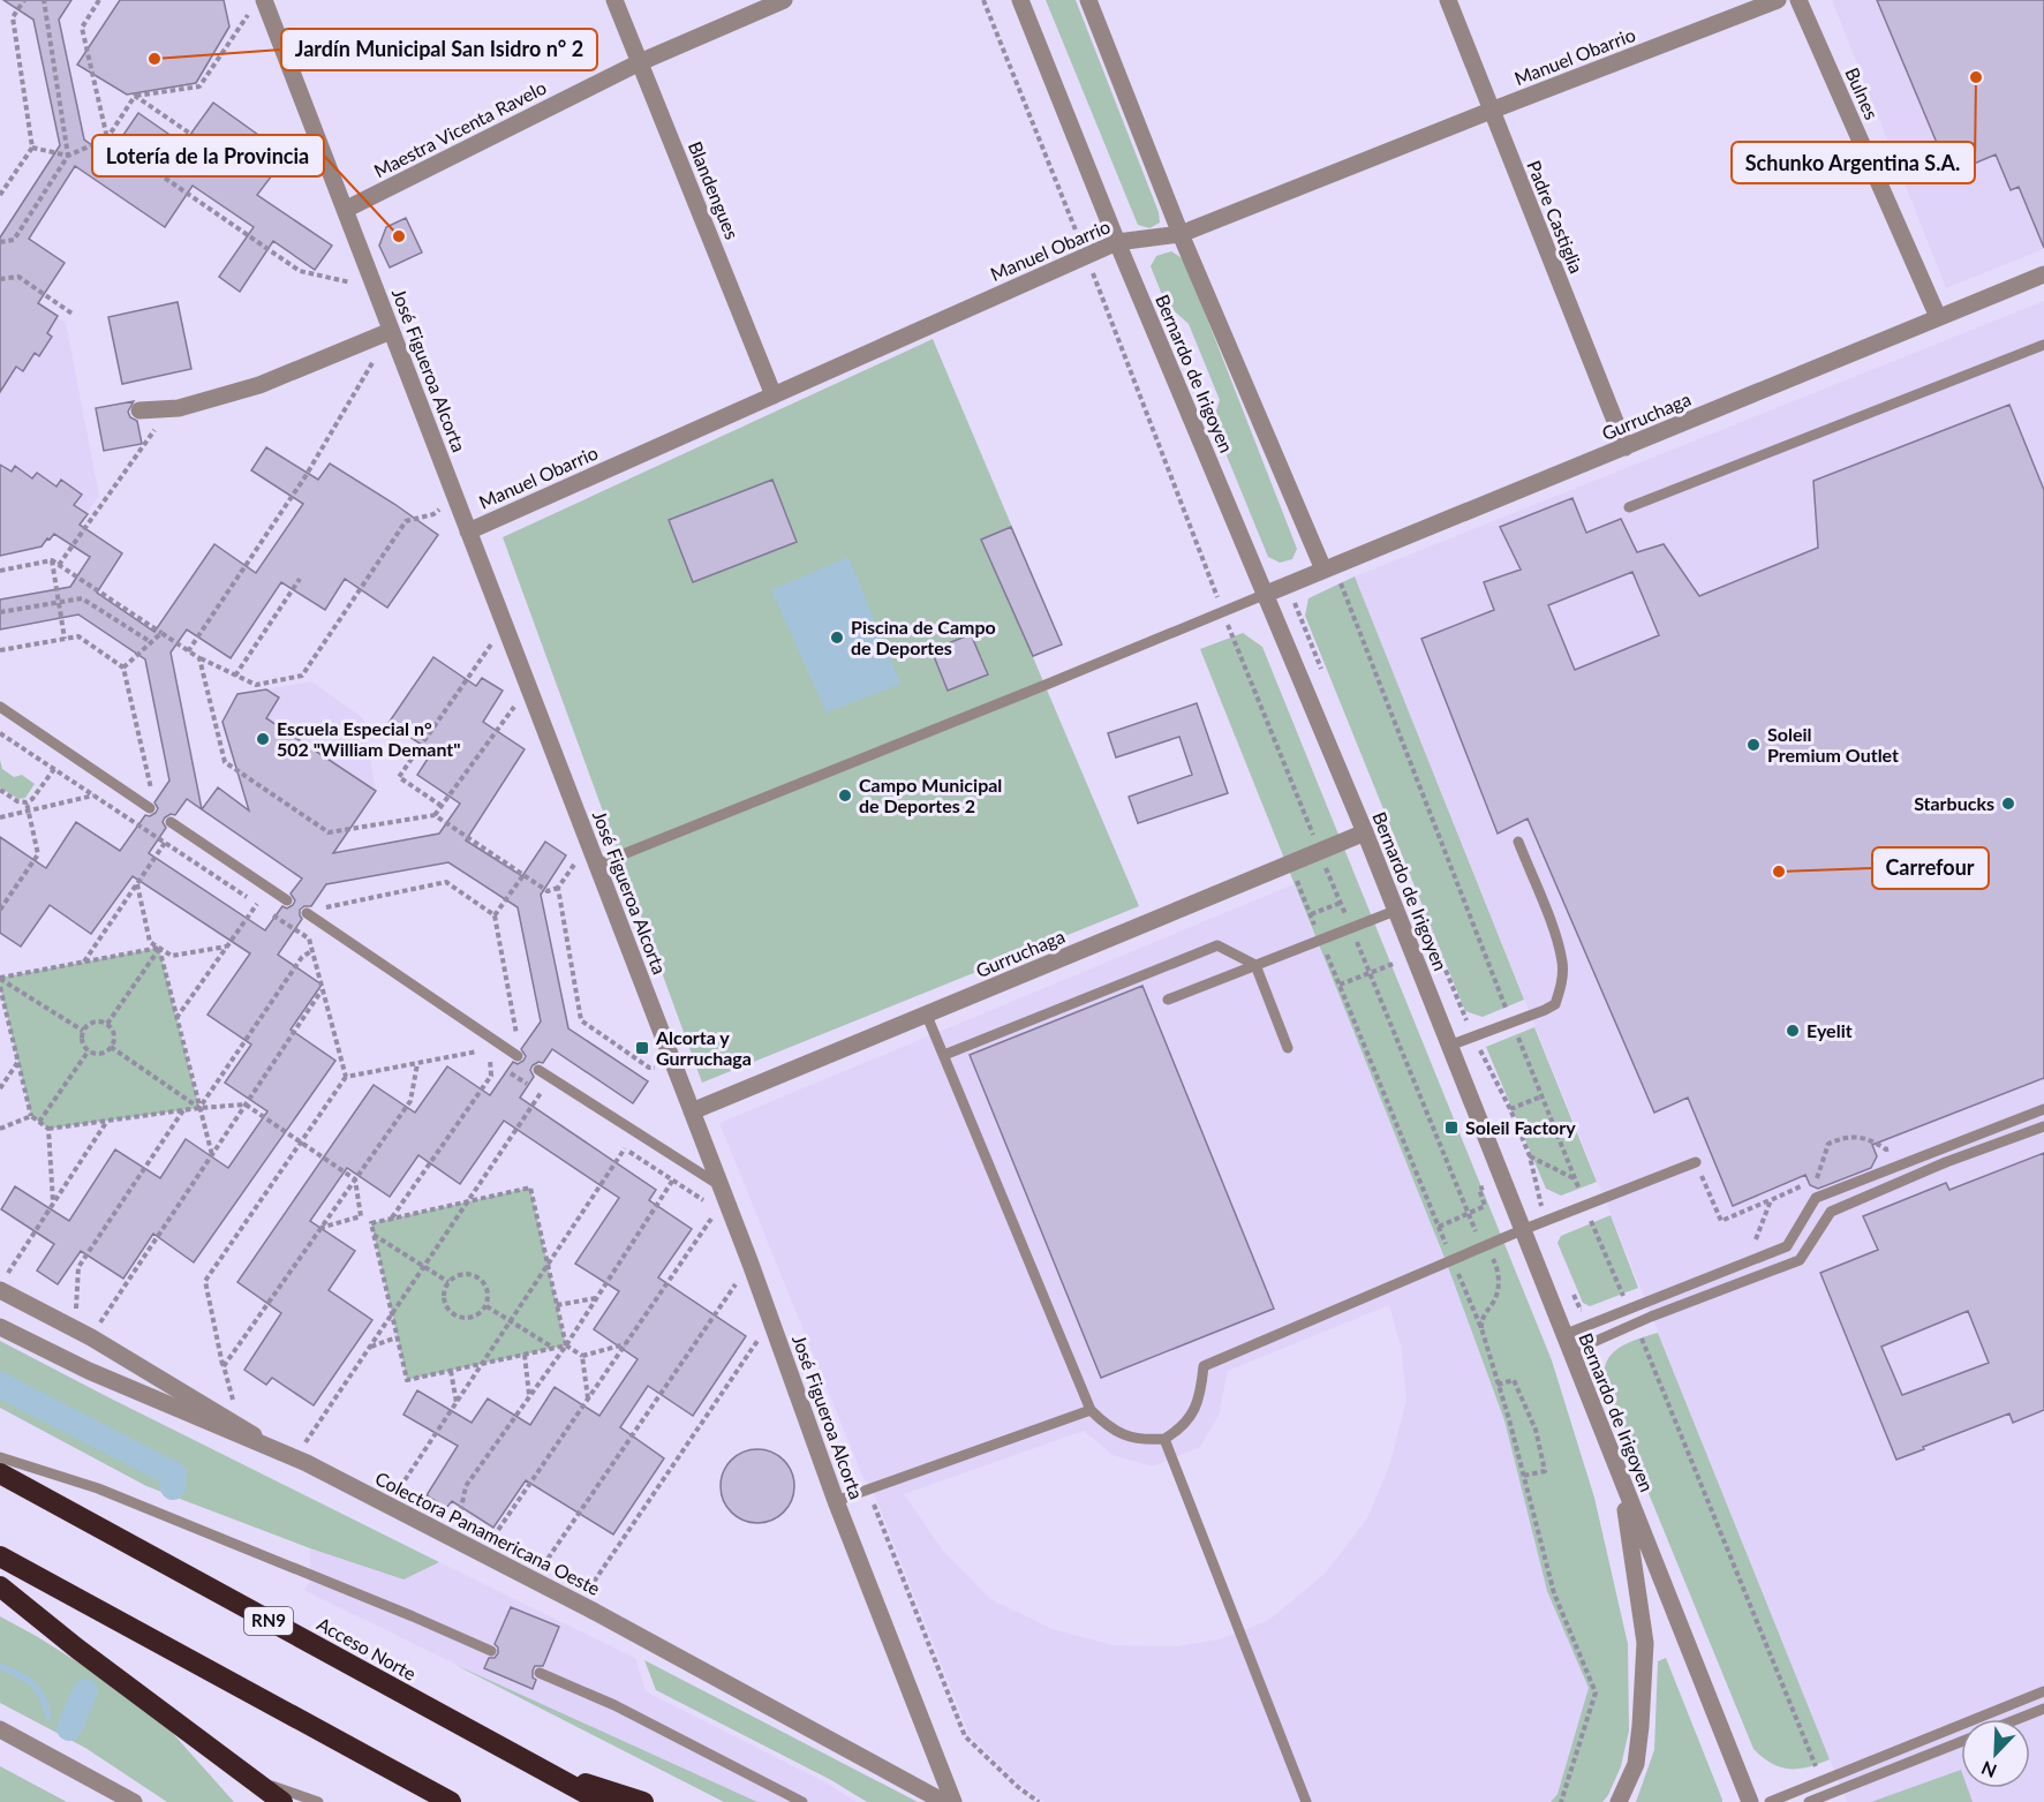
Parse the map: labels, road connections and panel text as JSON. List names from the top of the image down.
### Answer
{
  "streets": {
    "highway": ["RN9", "Acceso Norte"],
    "street": [
      "Manuel Obarrio",
      "Bulnes",
      "Maestra Vicenta Ravelo",
      "Blandengues",
      "Padre Castiglia",
      "José Figueroa Alcorta",
      "Bernardo de Irigoyen",
      "Gurruchaga",
      "Colectora Panamericana Oeste"
    ]
  },
  "crossings": [
    ["Manuel Obarrio", "Blandengues"],
    ["Manuel Obarrio", "Padre Castiglia"],
    ["Manuel Obarrio", "José Figueroa Alcorta"],
    ["Manuel Obarrio", "Bernardo de Irigoyen"],
    ["Bulnes", "Gurruchaga"],
    ["Maestra Vicenta Ravelo", "Blandengues"],
    ["Maestra Vicenta Ravelo", "José Figueroa Alcorta"],
    ["Padre Castiglia", "Gurruchaga"],
    ["José Figueroa Alcorta", "Gurruchaga"],
    ["Bernardo de Irigoyen", "Gurruchaga"]
  ],
  "places": {
    "other": [
      "Jardín Municipal San Isidro n° 2",
      "Schunko Argentina S.A.",
      "Lotería de la Provincia",
      "Piscina de Campo de Deportes",
      "Escuela Especial n° 502 \"William Demant\"",
      "Soleil Premium Outlet",
      "Campo Municipal de Deportes 2",
      "Starbucks",
      "Carrefour",
      "Eyelit"
    ],
    "transit": ["Alcorta y Gurruchaga", "Soleil Factory"]
  },
  "north": "bottom left"
}
